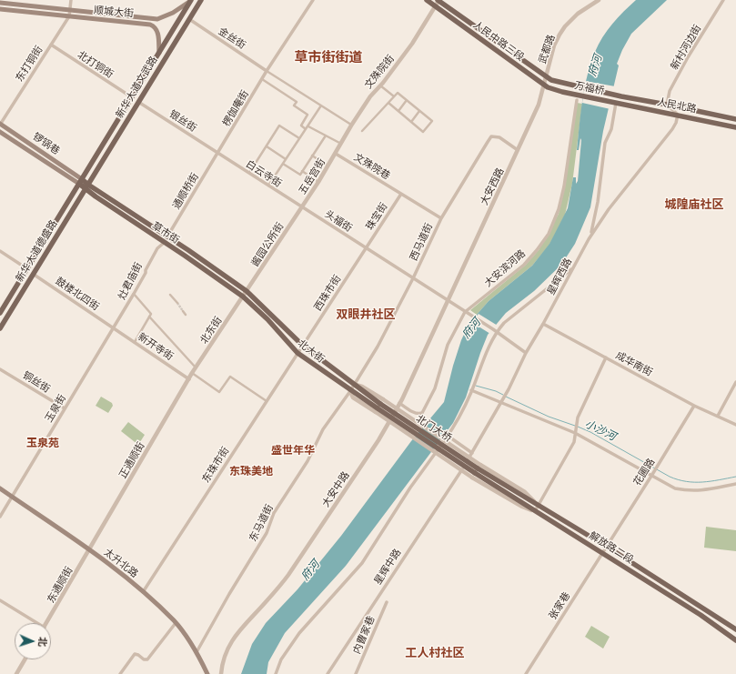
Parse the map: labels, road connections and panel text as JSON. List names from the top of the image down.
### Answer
{
  "streets": {
    "main road": [
      "顺城大街",
      "人民中路三段",
      "新华大道文武路",
      "万福桥",
      "人民北路",
      "锣锅巷",
      "草市街",
      "新华大道德盛路",
      "北大街",
      "北门大桥",
      "解放路二段",
      "太升北路"
    ],
    "street": [
      "金丝街",
      "新村河边街",
      "武都路",
      "东打铜街",
      "北打铜街",
      "文殊院街",
      "楞伽庵街",
      "银丝街",
      "文殊院巷",
      "白云寺街",
      "五岳宫街",
      "大安西路",
      "通顺桥街",
      "珠宝街",
      "头福街",
      "西马道街",
      "酱园公所街",
      "大安滨河路",
      "星辉西路",
      "灶君庙街",
      "西珠市街",
      "鼓楼北四街",
      "北东街",
      "新开寺街",
      "成华南街",
      "铜丝街",
      "玉泉街",
      "正通顺街",
      "东珠市街",
      "花圃路",
      "大安中路",
      "东马道街",
      "星辉中路",
      "东通顺街",
      "张家巷",
      "内曹家巷"
    ]
  },
  "crossings": [
    ["顺城大街", "东打铜街"],
    ["顺城大街", "新华大道文武路"],
    ["金丝街", "新华大道文武路"],
    ["金丝街", "楞伽庵街"],
    ["人民中路三段", "武都路"],
    ["人民中路三段", "文殊院街"],
    ["人民中路三段", "万福桥"],
    ["人民中路三段", "大安西路"],
    ["新村河边街", "人民北路"],
    ["武都路", "大安西路"],
    ["东打铜街", "北打铜街"],
    ["东打铜街", "锣锅巷"],
    ["北打铜街", "新华大道文武路"],
    ["文殊院街", "文殊院巷"],
    ["文殊院街", "五岳宫街"],
    ["新华大道文武路", "银丝街"],
    ["新华大道文武路", "锣锅巷"],
    ["新华大道文武路", "草市街"],
    ["新华大道文武路", "新华大道德盛路"],
    ["万福桥", "人民北路"],
    ["人民北路", "星辉西路"],
    ["楞伽庵街", "银丝街"],
    ["楞伽庵街", "白云寺街"],
    ["楞伽庵街", "通顺桥街"],
    ["银丝街", "白云寺街"],
    ["银丝街", "通顺桥街"],
    ["锣锅巷", "草市街"],
    ["锣锅巷", "新华大道德盛路"],
    ["文殊院巷", "五岳宫街"],
    ["文殊院巷", "珠宝街"],
    ["文殊院巷", "西马道街"],
    ["白云寺街", "五岳宫街"],
    ["白云寺街", "通顺桥街"],
    ["白云寺街", "头福街"],
    ["白云寺街", "酱园公所街"],
    ["五岳宫街", "头福街"],
    ["五岳宫街", "酱园公所街"],
    ["大安西路", "头福街"],
    ["大安西路", "西马道街"],
    ["大安西路", "大安中路"],
    ["通顺桥街", "草市街"],
    ["珠宝街", "头福街"],
    ["珠宝街", "西珠市街"],
    ["头福街", "西马道街"],
    ["头福街", "酱园公所街"],
    ["头福街", "大安滨河路"],
    ["头福街", "星辉西路"],
    ["头福街", "西珠市街"],
    ["头福街", "大安中路"],
    ["草市街", "酱园公所街"],
    ["草市街", "新华大道德盛路"],
    ["草市街", "灶君庙街"],
    ["草市街", "北东街"],
    ["草市街", "北大街"],
    ["西马道街", "北大街"],
    ["西马道街", "东马道街"],
    ["酱园公所街", "北东街"],
    ["酱园公所街", "北大街"],
    ["新华大道德盛路", "鼓楼北四街"],
    ["大安滨河路", "大安中路"],
    ["星辉西路", "成华南街"],
    ["星辉西路", "星辉中路"],
    ["灶君庙街", "鼓楼北四街"],
    ["灶君庙街", "新开寺街"],
    ["灶君庙街", "玉泉街"],
    ["西珠市街", "北大街"],
    ["西珠市街", "东珠市街"],
    ["鼓楼北四街", "新开寺街"],
    ["鼓楼北四街", "玉泉街"],
    ["北东街", "新开寺街"],
    ["北东街", "北大街"],
    ["北东街", "正通顺街"],
    ["新开寺街", "玉泉街"],
    ["新开寺街", "正通顺街"],
    ["北大街", "北门大桥"],
    ["北大街", "东珠市街"],
    ["北大街", "东马道街"],
    ["成华南街", "花圃路"],
    ["铜丝街", "玉泉街"],
    ["玉泉街", "太升北路"],
    ["北门大桥", "解放路二段"],
    ["正通顺街", "太升北路"],
    ["正通顺街", "东通顺街"],
    ["东珠市街", "太升北路"],
    ["花圃路", "解放路二段"],
    ["花圃路", "张家巷"],
    ["东马道街", "太升北路"],
    ["解放路二段", "张家巷"],
    ["太升北路", "东通顺街"]
  ],
  "districts": [
    "草市街街道",
    "城隍庙社区",
    "双眼井社区",
    "玉泉苑",
    "盛世年华",
    "东珠美地",
    "工人村社区"
  ],
  "water": ["府河", "小沙河"],
  "north": "right"
}
